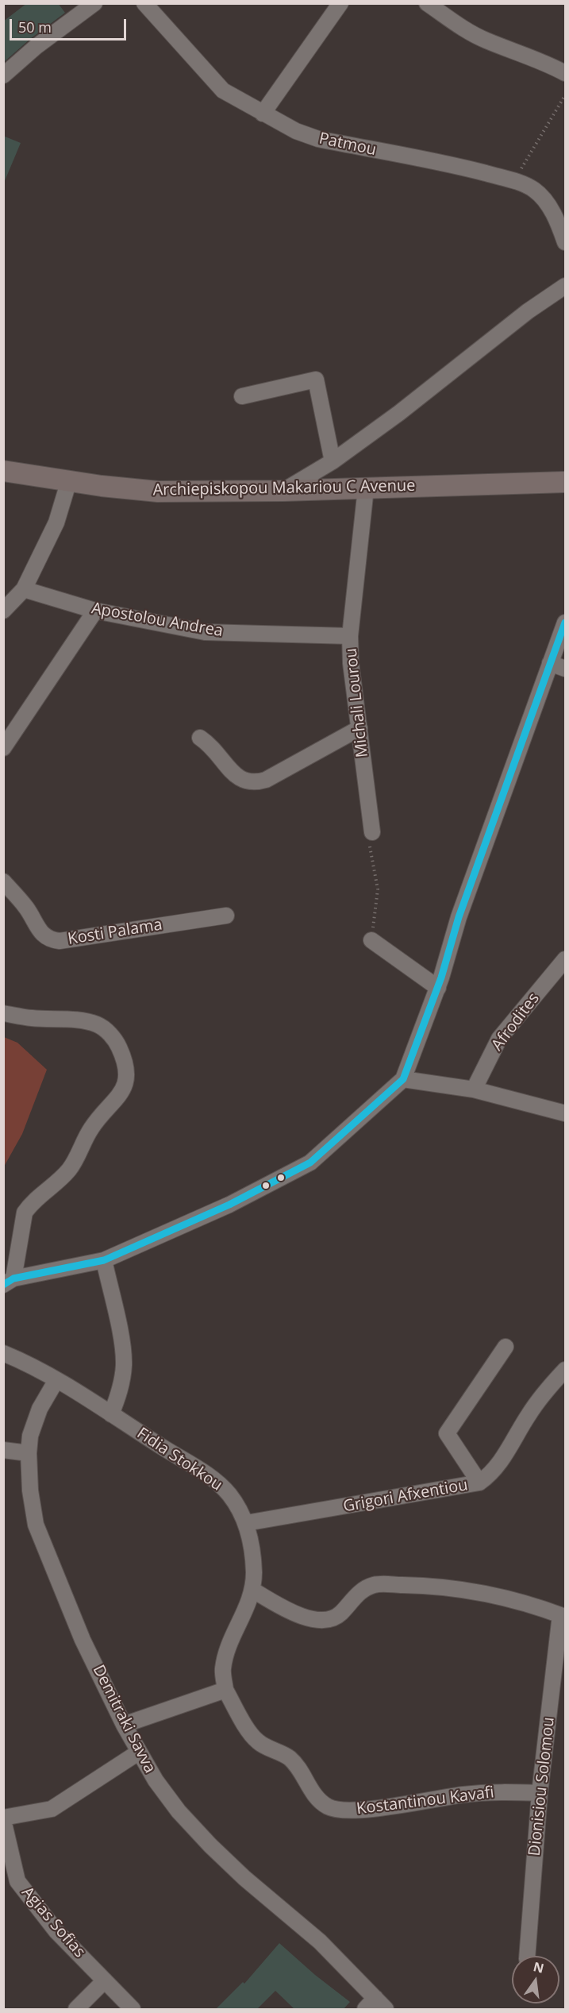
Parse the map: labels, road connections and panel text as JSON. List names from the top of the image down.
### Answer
{
  "streets": {
    "main road": ["Archiepiskopou Makariou C Avenue"],
    "street": [
      "Patmou",
      "Apostolou Andrea",
      "Michali Lourou",
      "Kosti Palama",
      "Afrodites",
      "Fidia Stokkou",
      "Grigori Afxentiou",
      "Demitraki Savva",
      "Dionisiou Solomou",
      "Kostantinou Kavafi",
      "Agias Sofias"
    ]
  },
  "crossings": [
    ["Archiepiskopou Makariou C Avenue", "Michali Lourou"],
    ["Apostolou Andrea", "Michali Lourou"],
    ["Fidia Stokkou", "Grigori Afxentiou"],
    ["Fidia Stokkou", "Demitraki Savva"],
    ["Fidia Stokkou", "Kostantinou Kavafi"],
    ["Dionisiou Solomou", "Kostantinou Kavafi"]
  ],
  "scale_bar": "50 m",
  "north": "top"
}
